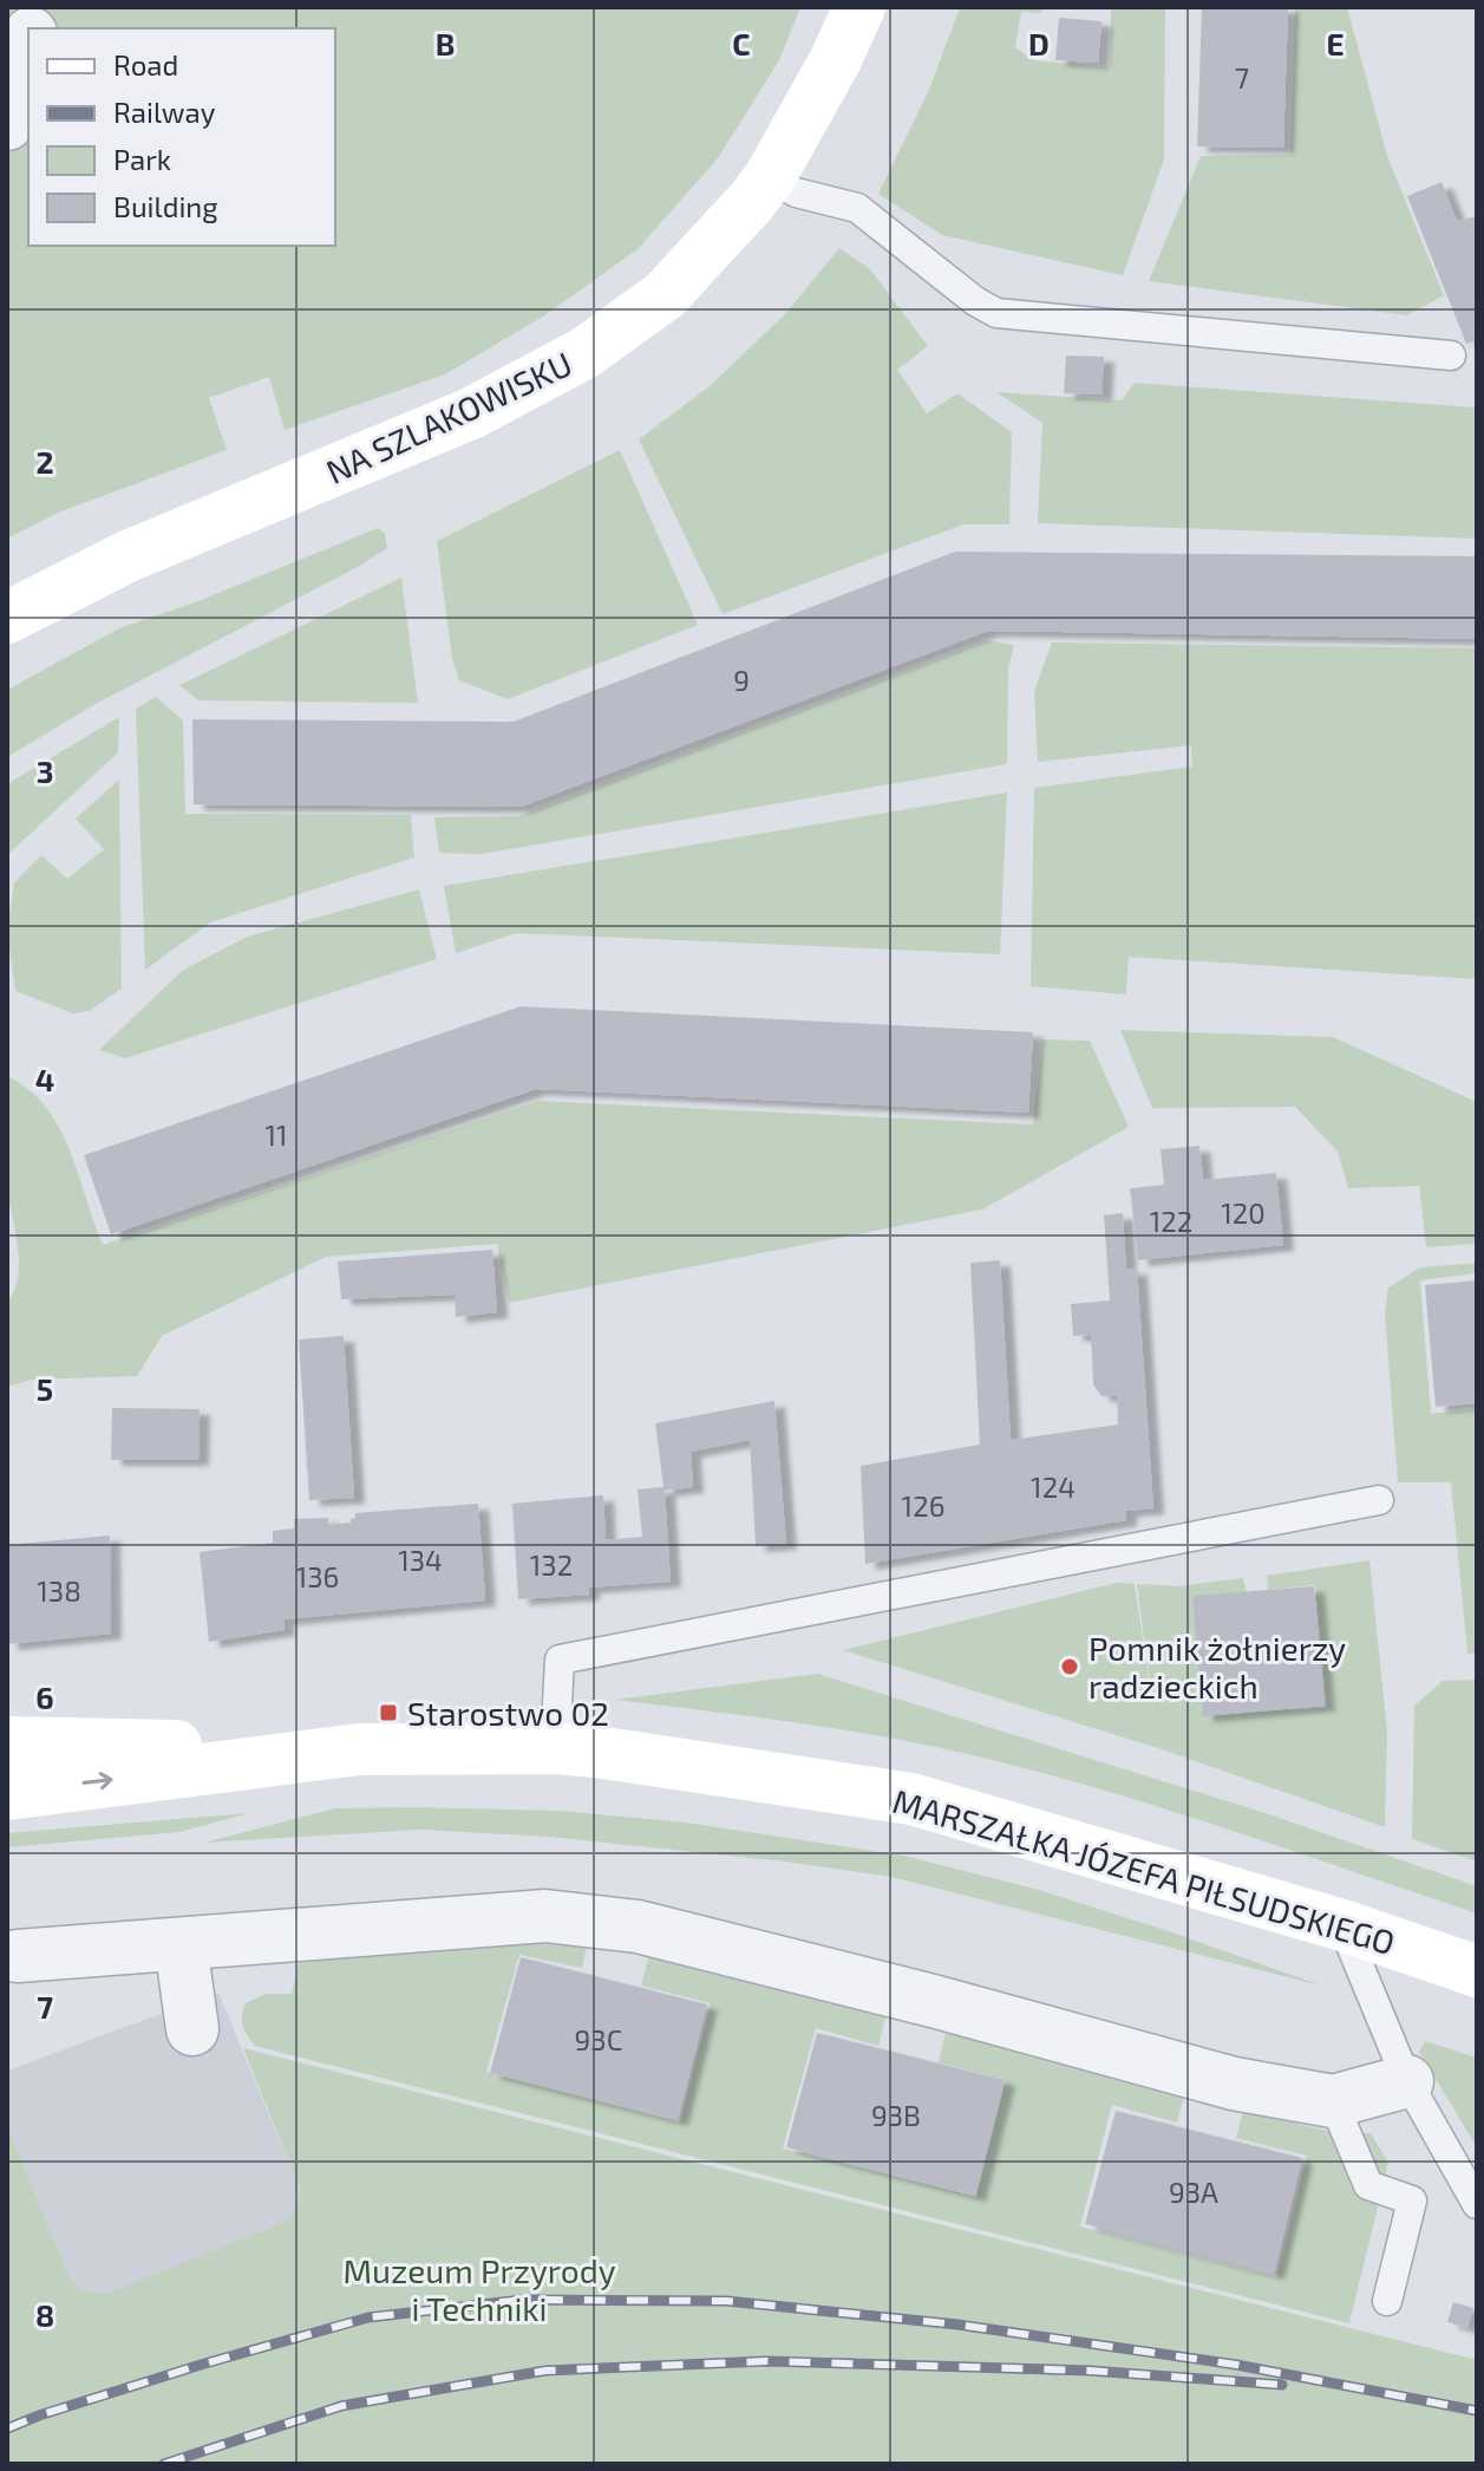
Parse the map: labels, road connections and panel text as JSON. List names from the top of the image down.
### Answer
{
  "streets": {
    "street": ["NA SZLAKOWISKU", "MARSZAŁKA JÓZEFA PIŁSUDSKIEGO"]
  },
  "parks": ["Muzeum Przyrody i Techniki"],
  "places": {
    "other": ["Pomnik żołnierzy radzieckich"],
    "transit": ["Starostwo 02"]
  },
  "house_numbers": [
    "7",
    "9",
    "11",
    "120",
    "122",
    "124",
    "126",
    "134",
    "132",
    "136",
    "138",
    "93C",
    "93B",
    "93A"
  ],
  "legend": [
    "Road",
    "Railway",
    "Park",
    "Building"
  ],
  "grid": {
    "columns": [
      "B",
      "C",
      "D",
      "E"
    ],
    "rows": [
      "2",
      "3",
      "4",
      "5",
      "6",
      "7",
      "8"
    ]
  }
}
